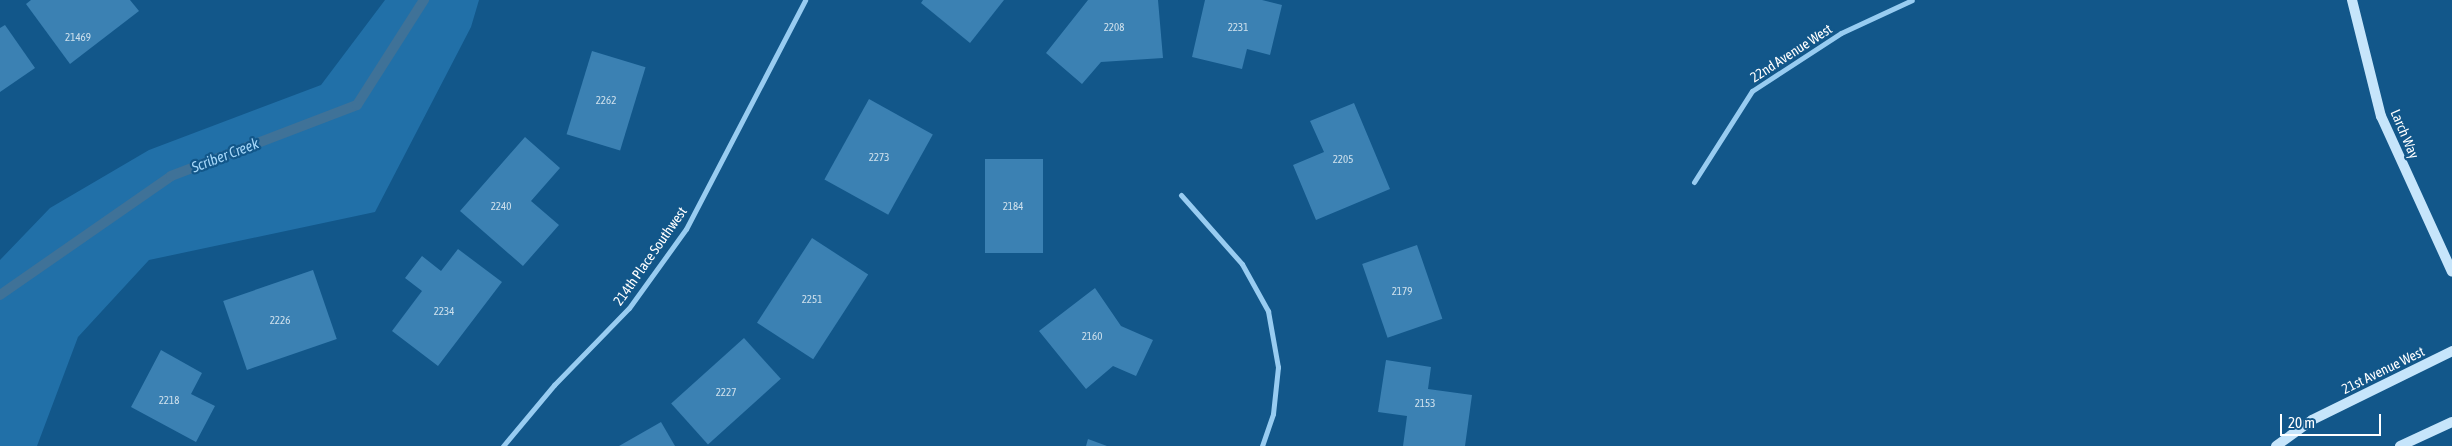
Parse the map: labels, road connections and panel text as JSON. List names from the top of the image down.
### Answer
{
  "streets": {
    "main road": ["Larch Way", "21st Avenue West"],
    "street": ["22nd Avenue West", "214th Place Southwest"]
  },
  "water": ["Scriber Creek"],
  "house_numbers": [
    "2208",
    "2231",
    "21469",
    "2262",
    "2273",
    "2205",
    "2240",
    "2184",
    "2179",
    "2251",
    "2234",
    "2226",
    "2160",
    "2227",
    "2218",
    "2153"
  ],
  "scale_bar": "20 m"
}
